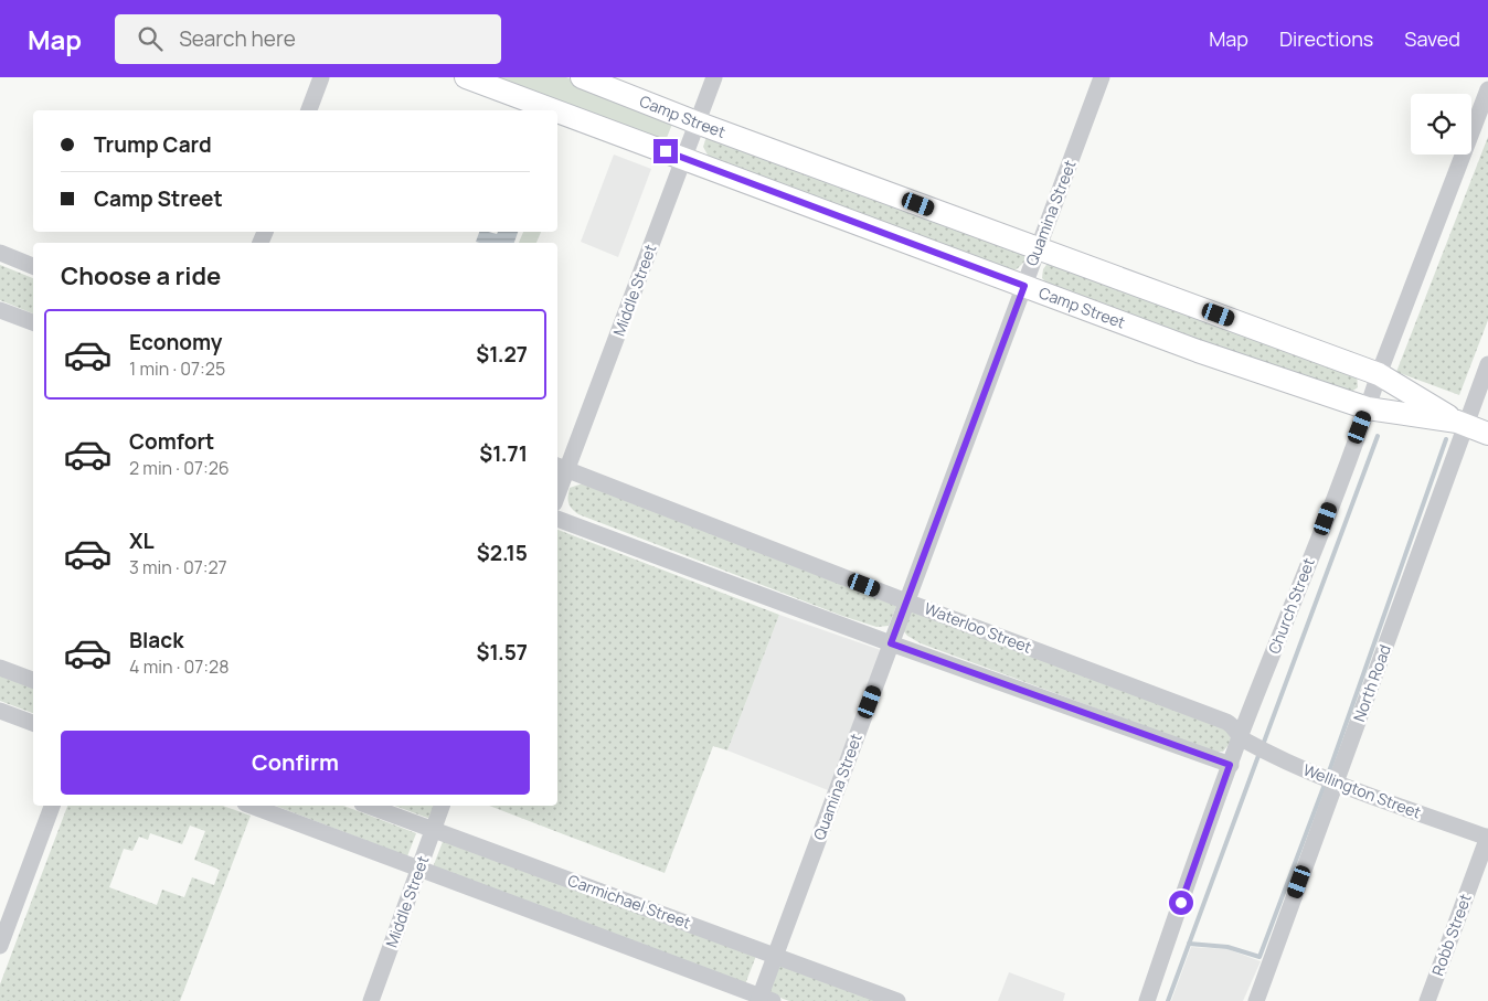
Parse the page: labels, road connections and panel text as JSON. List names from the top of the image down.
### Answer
{
  "streets": {
    "main road": ["Camp Street"],
    "street": [
      "Quamina Street",
      "Middle Street",
      "Church Street",
      "Waterloo Street",
      "North Road",
      "Wellington Street",
      "Carmichael Street",
      "Robb Street"
    ]
  },
  "crossings": [
    ["Camp Street", "Quamina Street"],
    ["Camp Street", "Middle Street"],
    ["Camp Street", "Church Street"],
    ["Camp Street", "North Road"],
    ["Quamina Street", "Waterloo Street"],
    ["Quamina Street", "Carmichael Street"],
    ["Middle Street", "Waterloo Street"],
    ["Middle Street", "Carmichael Street"],
    ["Church Street", "Waterloo Street"],
    ["Church Street", "Wellington Street"],
    ["Waterloo Street", "Wellington Street"],
    ["North Road", "Wellington Street"],
    ["Wellington Street", "Robb Street"]
  ],
  "page": {
    "header": "Map",
    "search": "Search here",
    "nav": ["Map", "Directions", "Saved"],
    "banner": ["Trump Card", "Camp Street"],
    "heading": "Choose a ride",
    "list": [
      {
        "name": "Economy",
        "note": "1 min · 07:25",
        "value": "$1.27"
      },
      {
        "name": "Comfort",
        "note": "2 min · 07:26",
        "value": "$1.71"
      },
      {
        "name": "XL",
        "note": "3 min · 07:27",
        "value": "$2.15"
      },
      {
        "name": "Black",
        "note": "4 min · 07:28",
        "value": "$1.57"
      }
    ],
    "buttons": "Confirm"
  }
}
